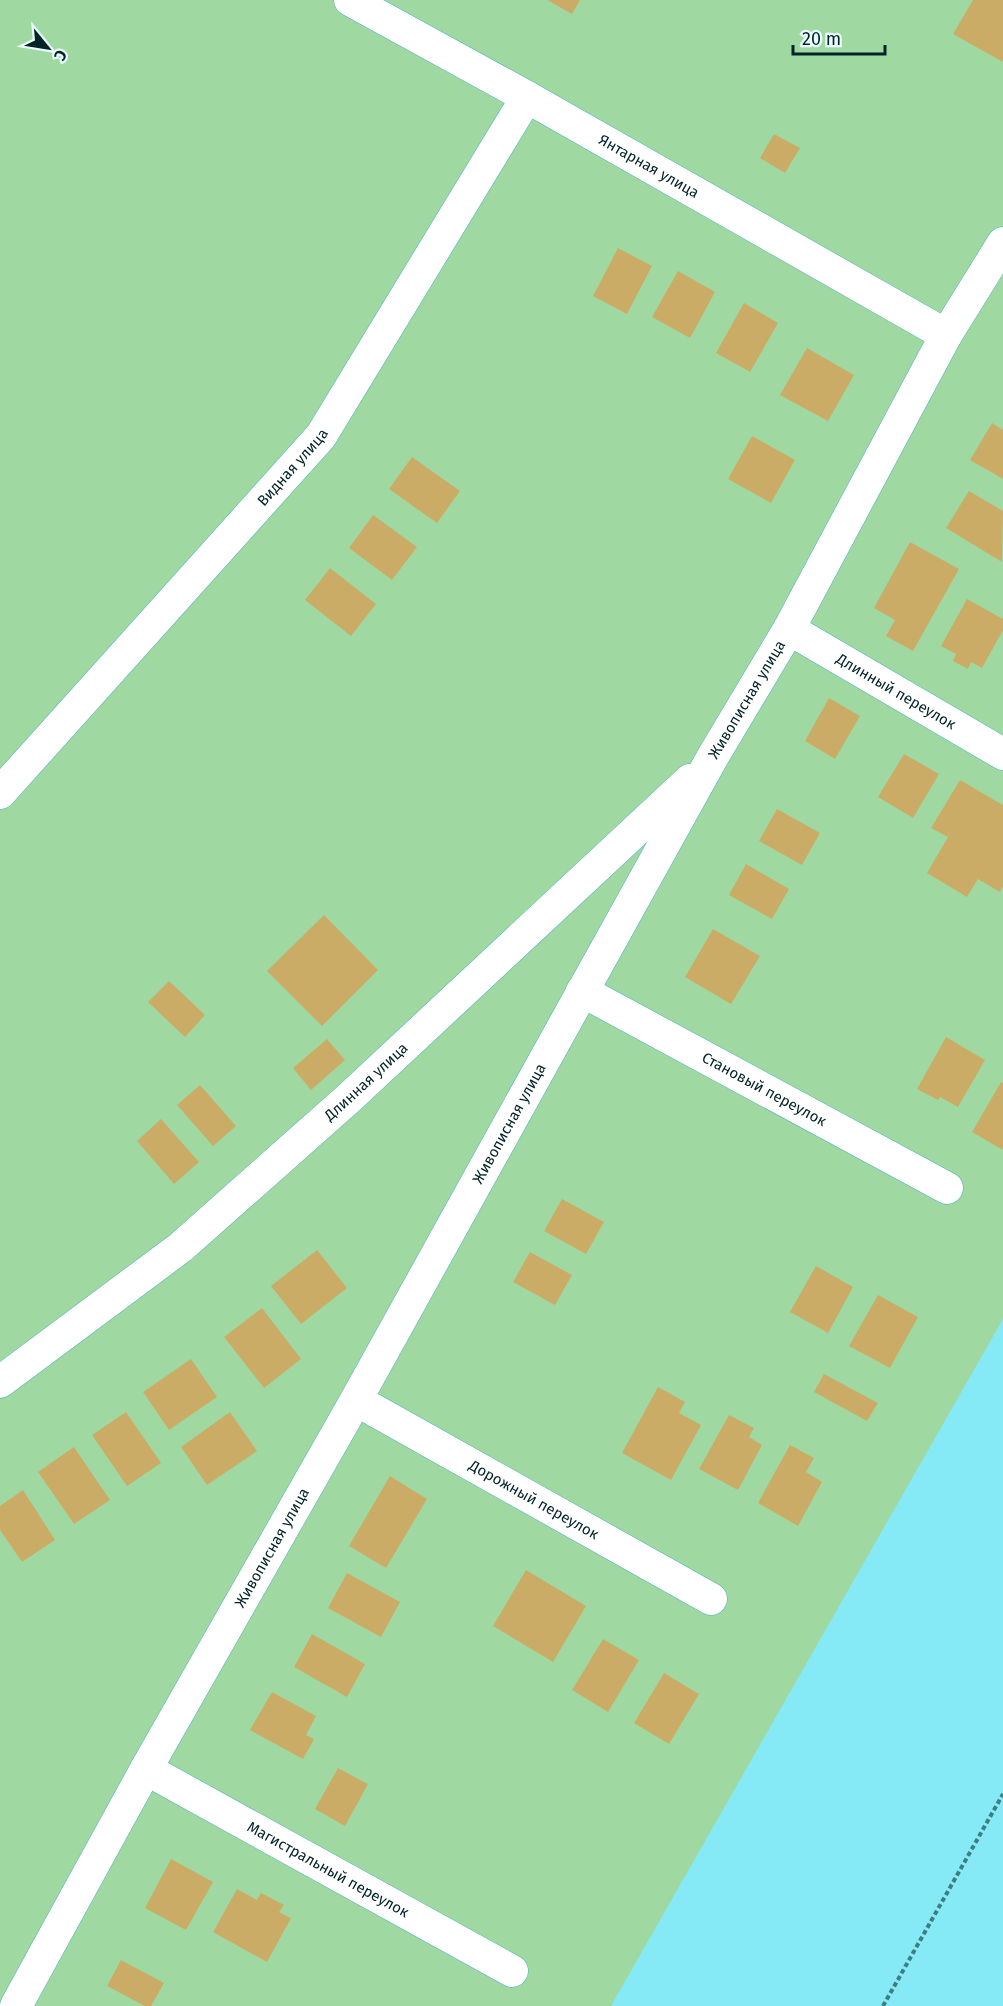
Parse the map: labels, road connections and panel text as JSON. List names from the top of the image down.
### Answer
{
  "streets": {
    "street": [
      "Янтарная улица",
      "Видная улица",
      "Длинный переулок",
      "Живописная улица",
      "Длинная улица",
      "Становый переулок",
      "Дорожный переулок",
      "Магистральный переулок"
    ]
  },
  "crossings": [
    ["Янтарная улица", "Видная улица"],
    ["Янтарная улица", "Живописная улица"],
    ["Длинный переулок", "Живописная улица"],
    ["Живописная улица", "Длинная улица"],
    ["Живописная улица", "Становый переулок"],
    ["Живописная улица", "Дорожный переулок"],
    ["Живописная улица", "Магистральный переулок"]
  ],
  "scale_bar": "20 m",
  "north": "bottom right"
}
